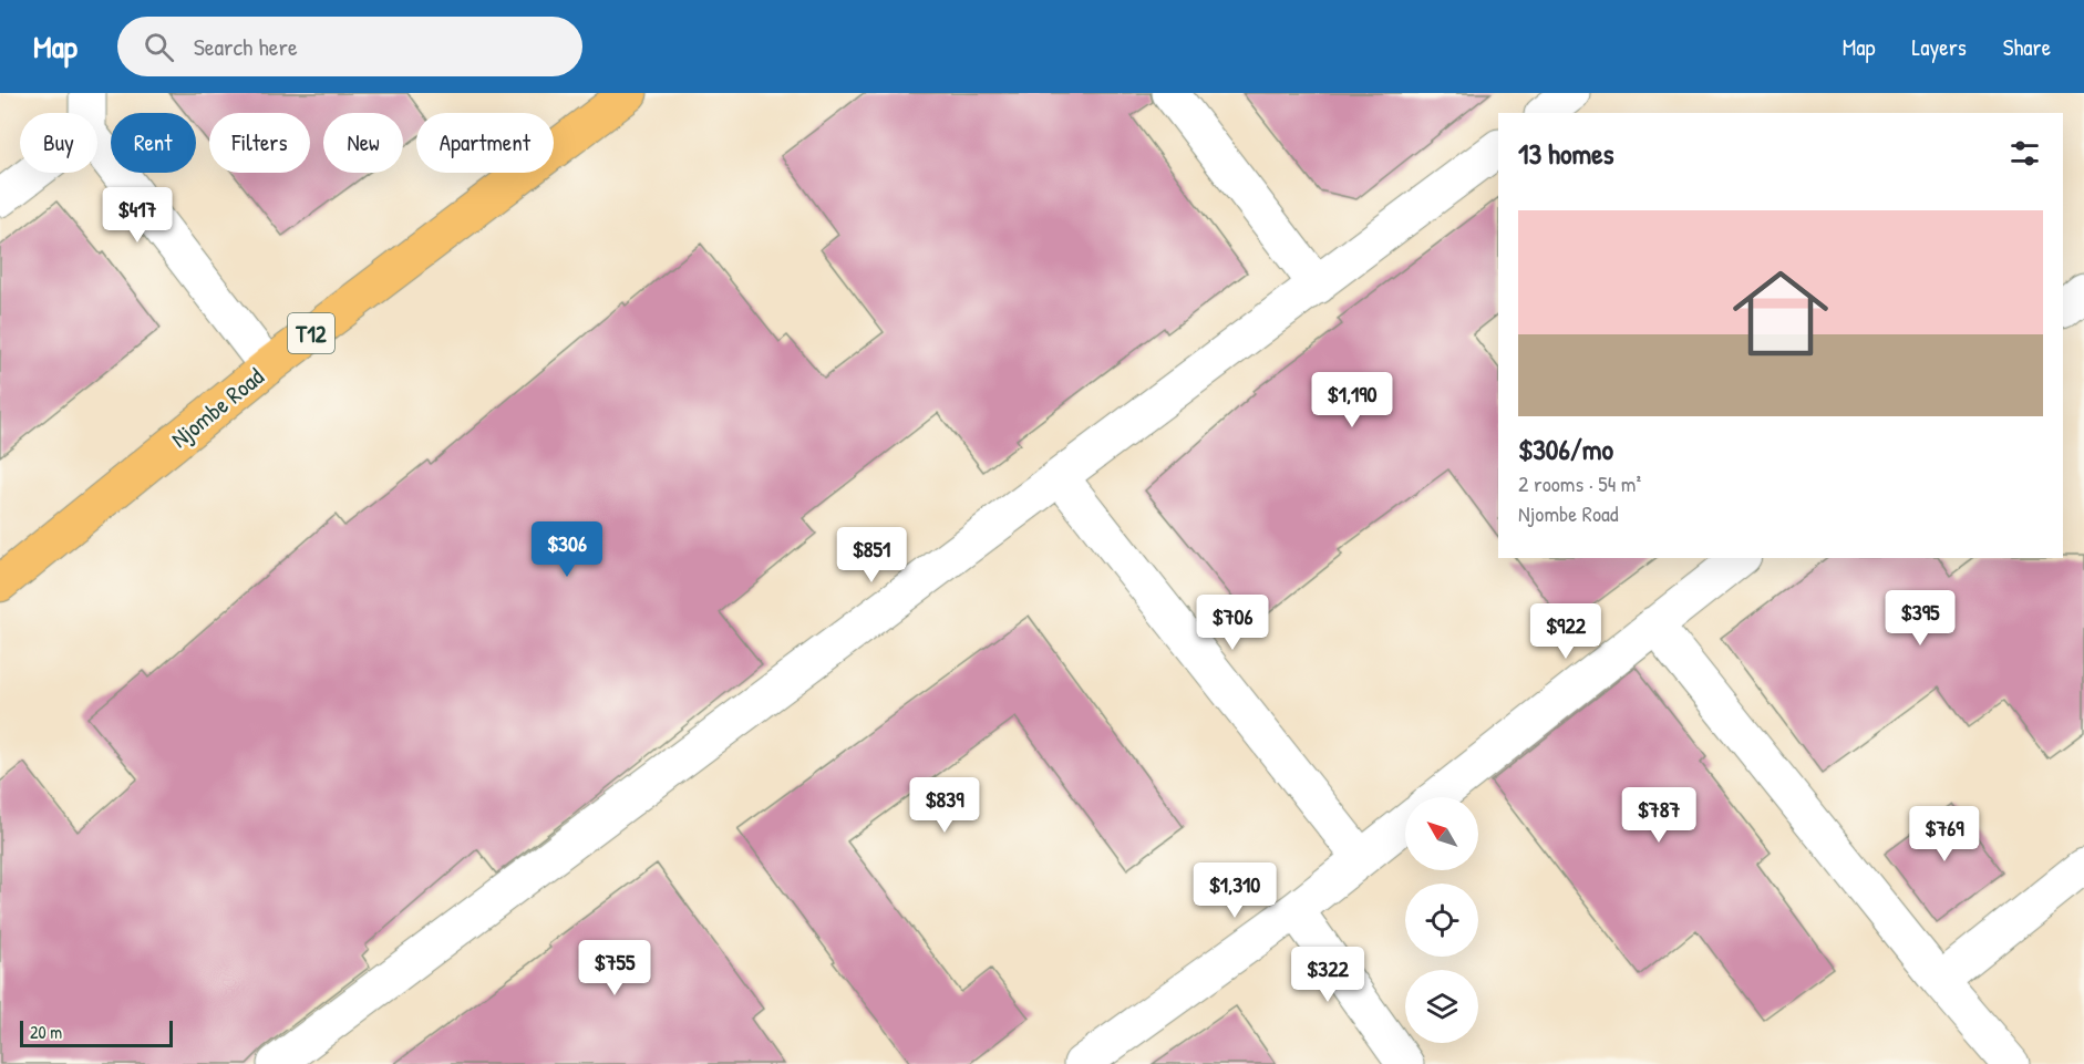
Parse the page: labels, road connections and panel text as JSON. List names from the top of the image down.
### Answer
{
  "streets": {
    "highway": ["T12", "Njombe Road"]
  },
  "scale_bar": "20 m",
  "north": "top left",
  "page": {
    "header": "Map",
    "search": "Search here",
    "nav": ["Map", "Layers", "Share"],
    "chip": [
      "Buy",
      "Rent",
      "Filters",
      "New",
      "Apartment"
    ],
    "heading": "13 homes",
    "price": [
      "$417",
      "$1,190",
      "$306",
      "$851",
      "$395",
      "$706",
      "$922",
      "$839",
      "$787",
      "$769",
      "$1,310",
      "$755",
      "$322"
    ],
    "list": [
      {
        "name": "$306/mo",
        "note": "2 rooms · 54 m² · Njombe Road"
      }
    ],
    "scale": "20 m"
  }
}
